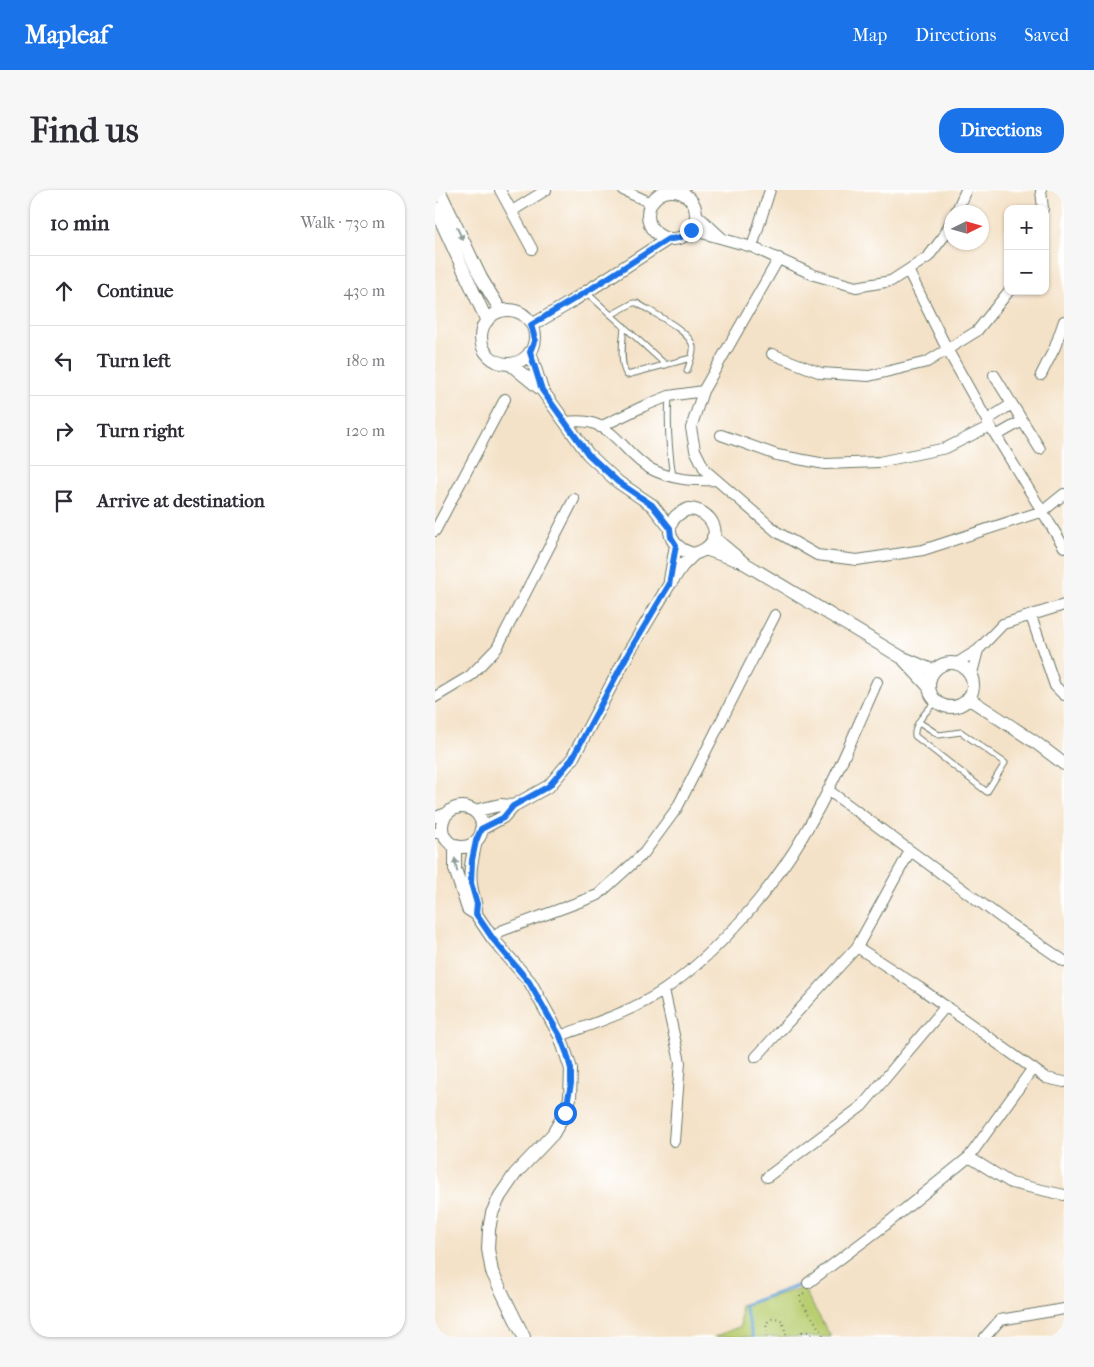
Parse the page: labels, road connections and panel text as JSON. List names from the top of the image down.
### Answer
{
  "north": "right",
  "page": {
    "header": "Mapleaf",
    "nav": ["Map", "Directions", "Saved"],
    "buttons": "Directions",
    "title": "Find us",
    "heading": ["10 min", "Walk · 730 m"],
    "map_buttons": ["+", "−"],
    "list": [
      ["Continue", "430 m"],
      ["Turn left", "180 m"],
      ["Turn right", "120 m"],
      "Arrive at destination"
    ]
  }
}
